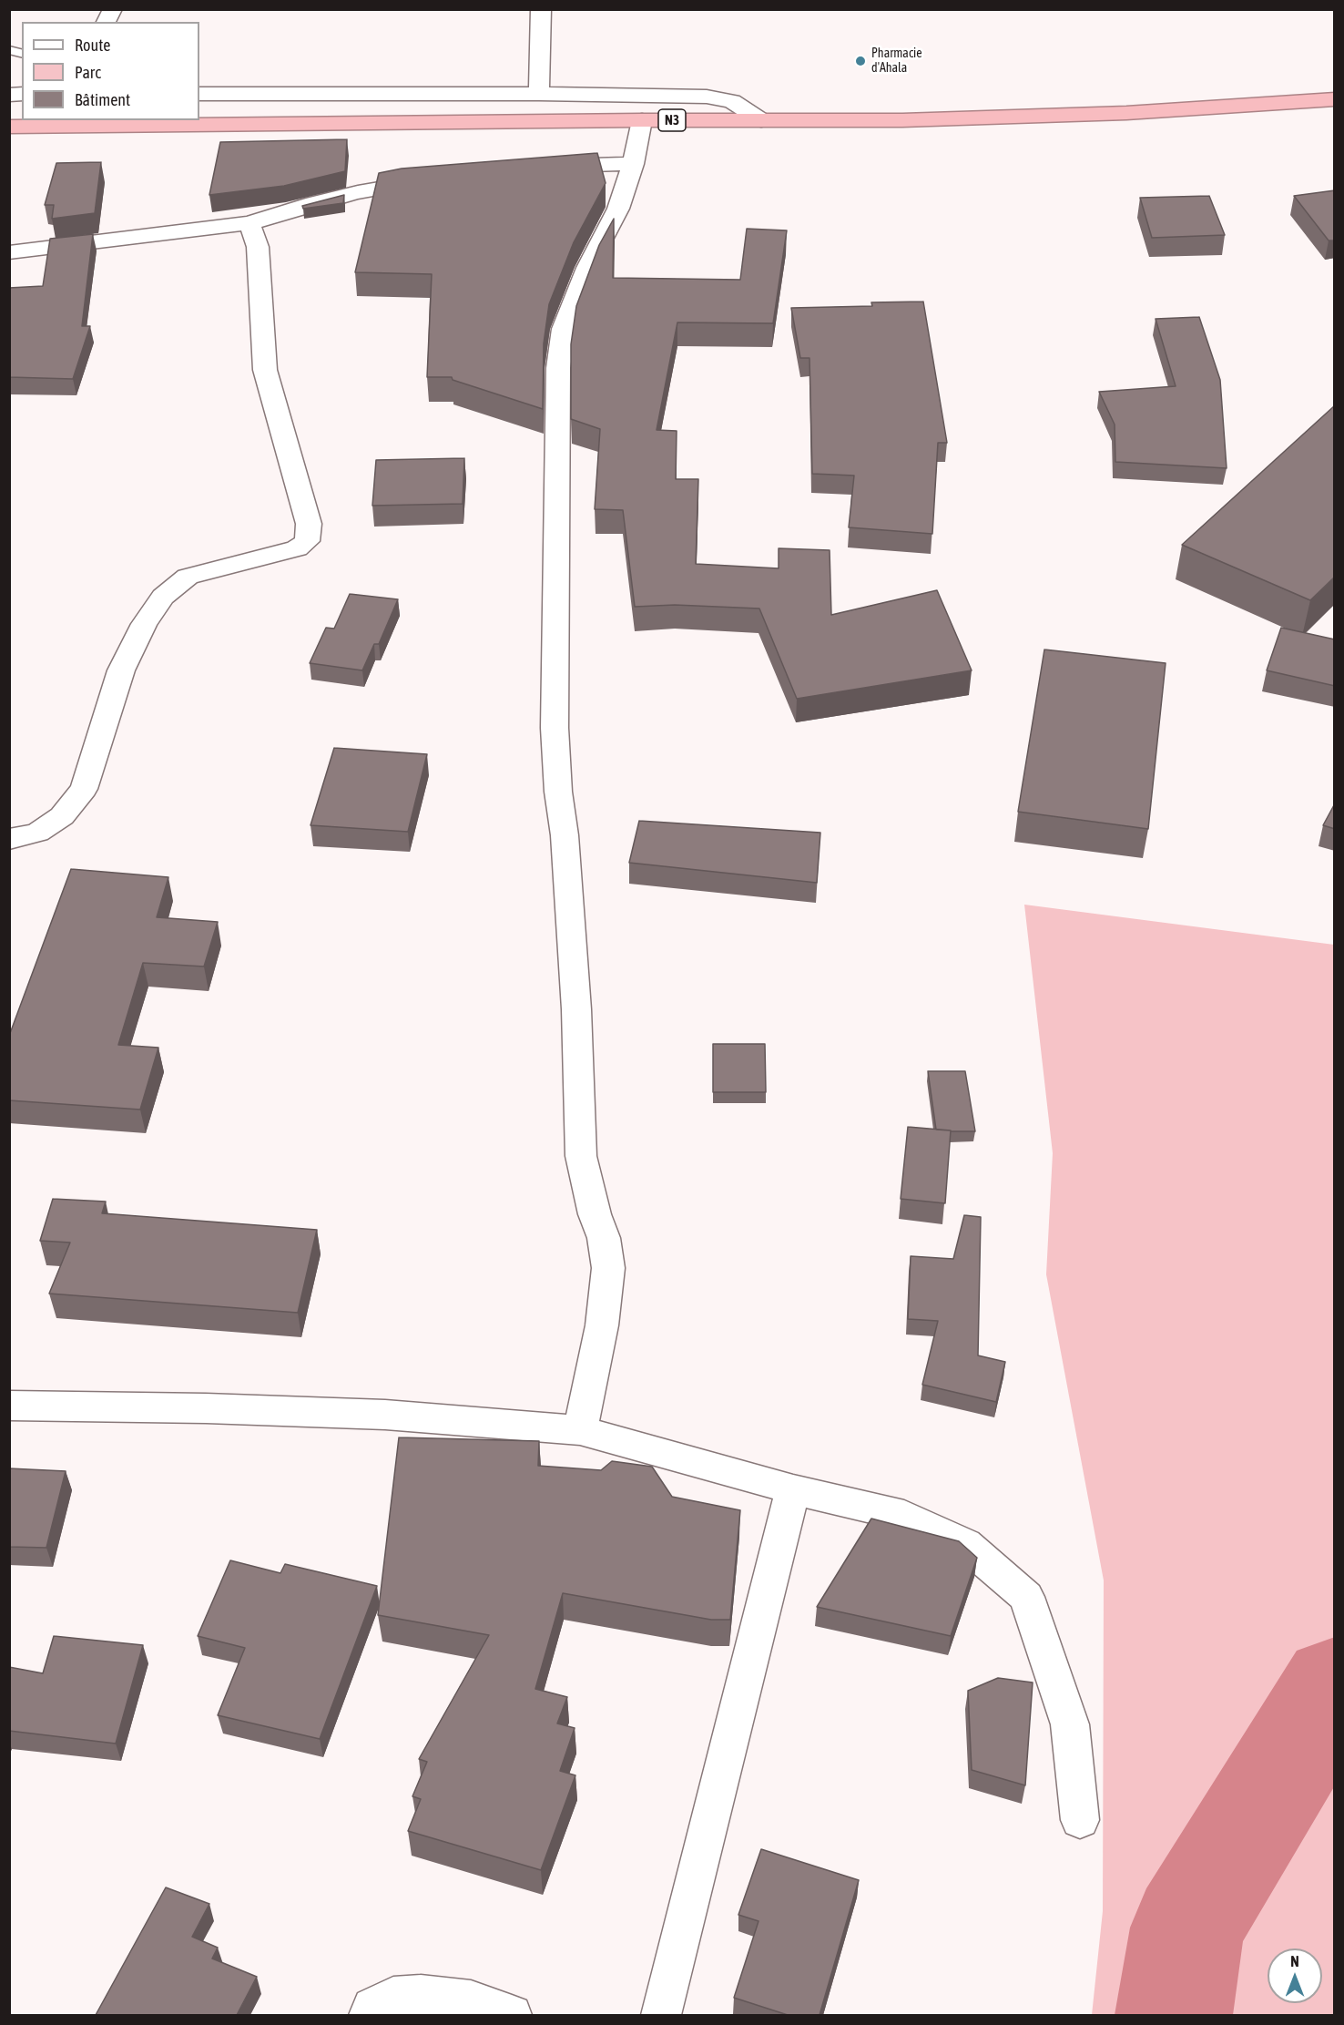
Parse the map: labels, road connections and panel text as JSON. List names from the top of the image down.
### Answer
{
  "streets": {
    "highway": ["N3"]
  },
  "places": ["Pharmacie d'Ahala"],
  "legend": ["Route", "Parc", "Bâtiment"],
  "north": "top"
}
